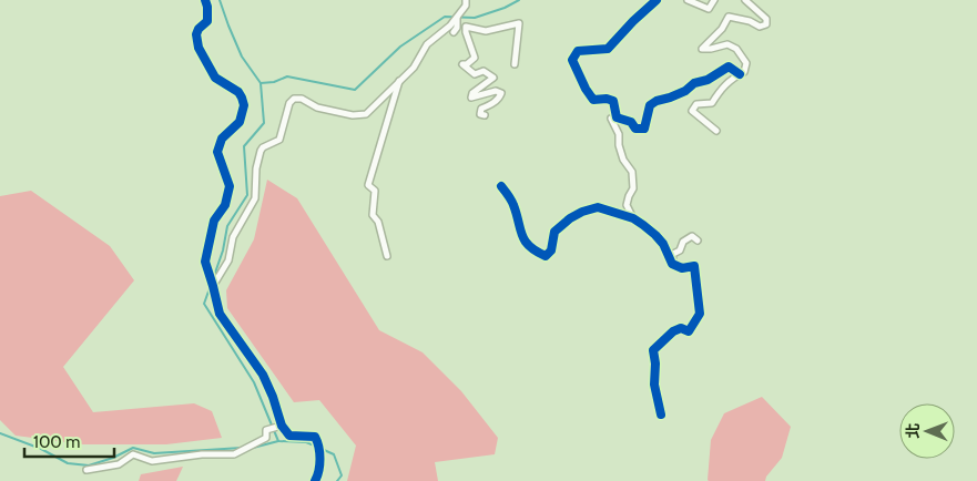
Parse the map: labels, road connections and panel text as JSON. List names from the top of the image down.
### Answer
{
  "scale_bar": "100 m",
  "north": "left"
}
